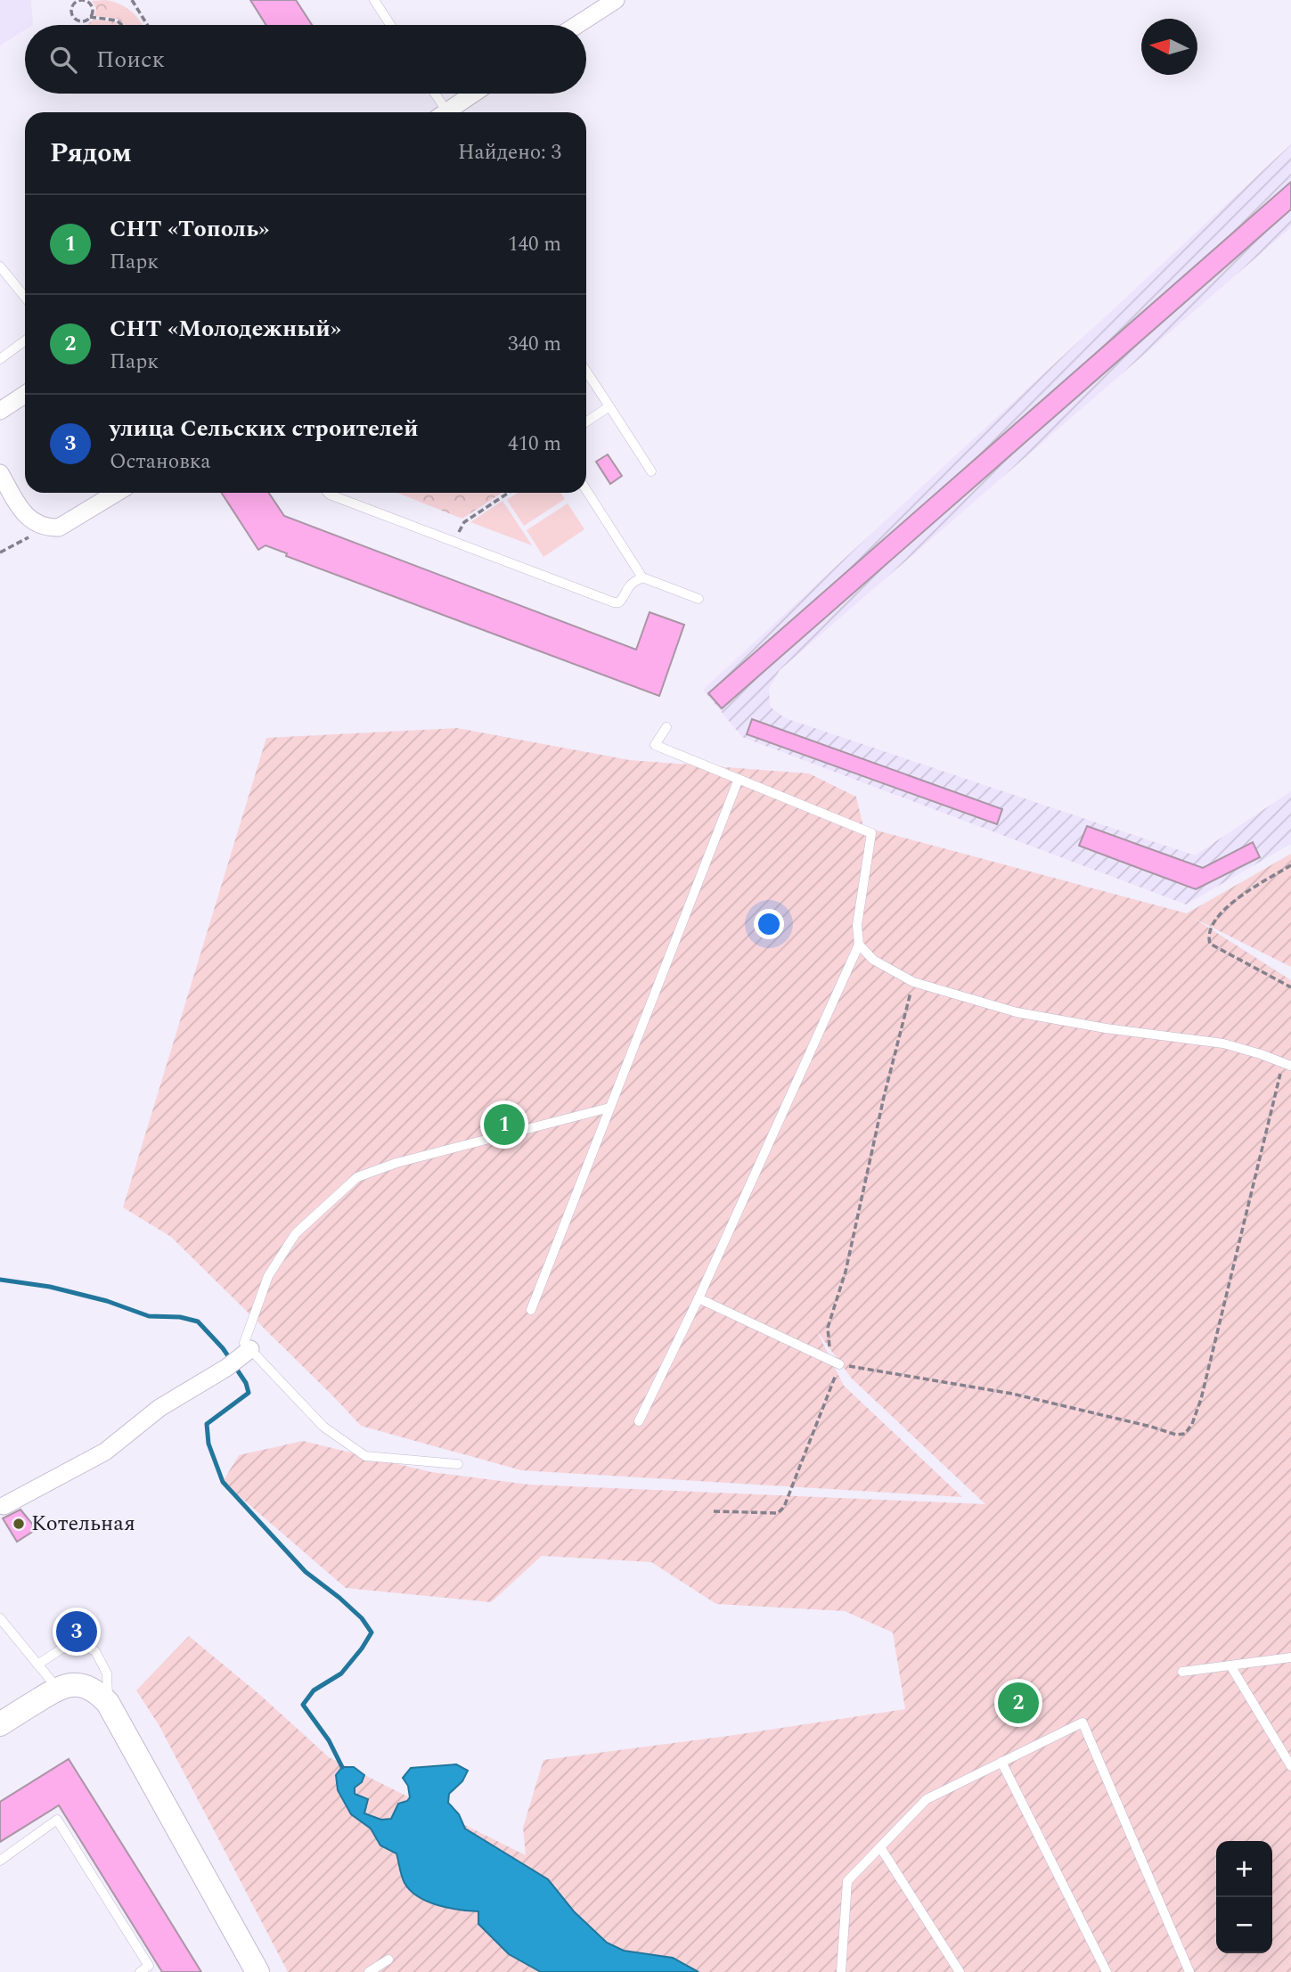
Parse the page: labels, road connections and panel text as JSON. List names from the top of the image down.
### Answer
{
  "places": ["Котельная"],
  "north": "left",
  "page": {
    "search": "Поиск",
    "heading": ["Рядом", "Найдено: 3"],
    "list": [
      {
        "mark": "1",
        "name": "СНТ «Тополь»",
        "note": "Парк",
        "value": "140 m"
      },
      {
        "mark": "2",
        "name": "СНТ «Молодежный»",
        "note": "Парк",
        "value": "340 m"
      },
      {
        "mark": "3",
        "name": "улица Сельских строителей",
        "note": "Остановка",
        "value": "410 m"
      }
    ],
    "pins": ["1", "3", "2"],
    "map_buttons": ["+", "−"]
  }
}
